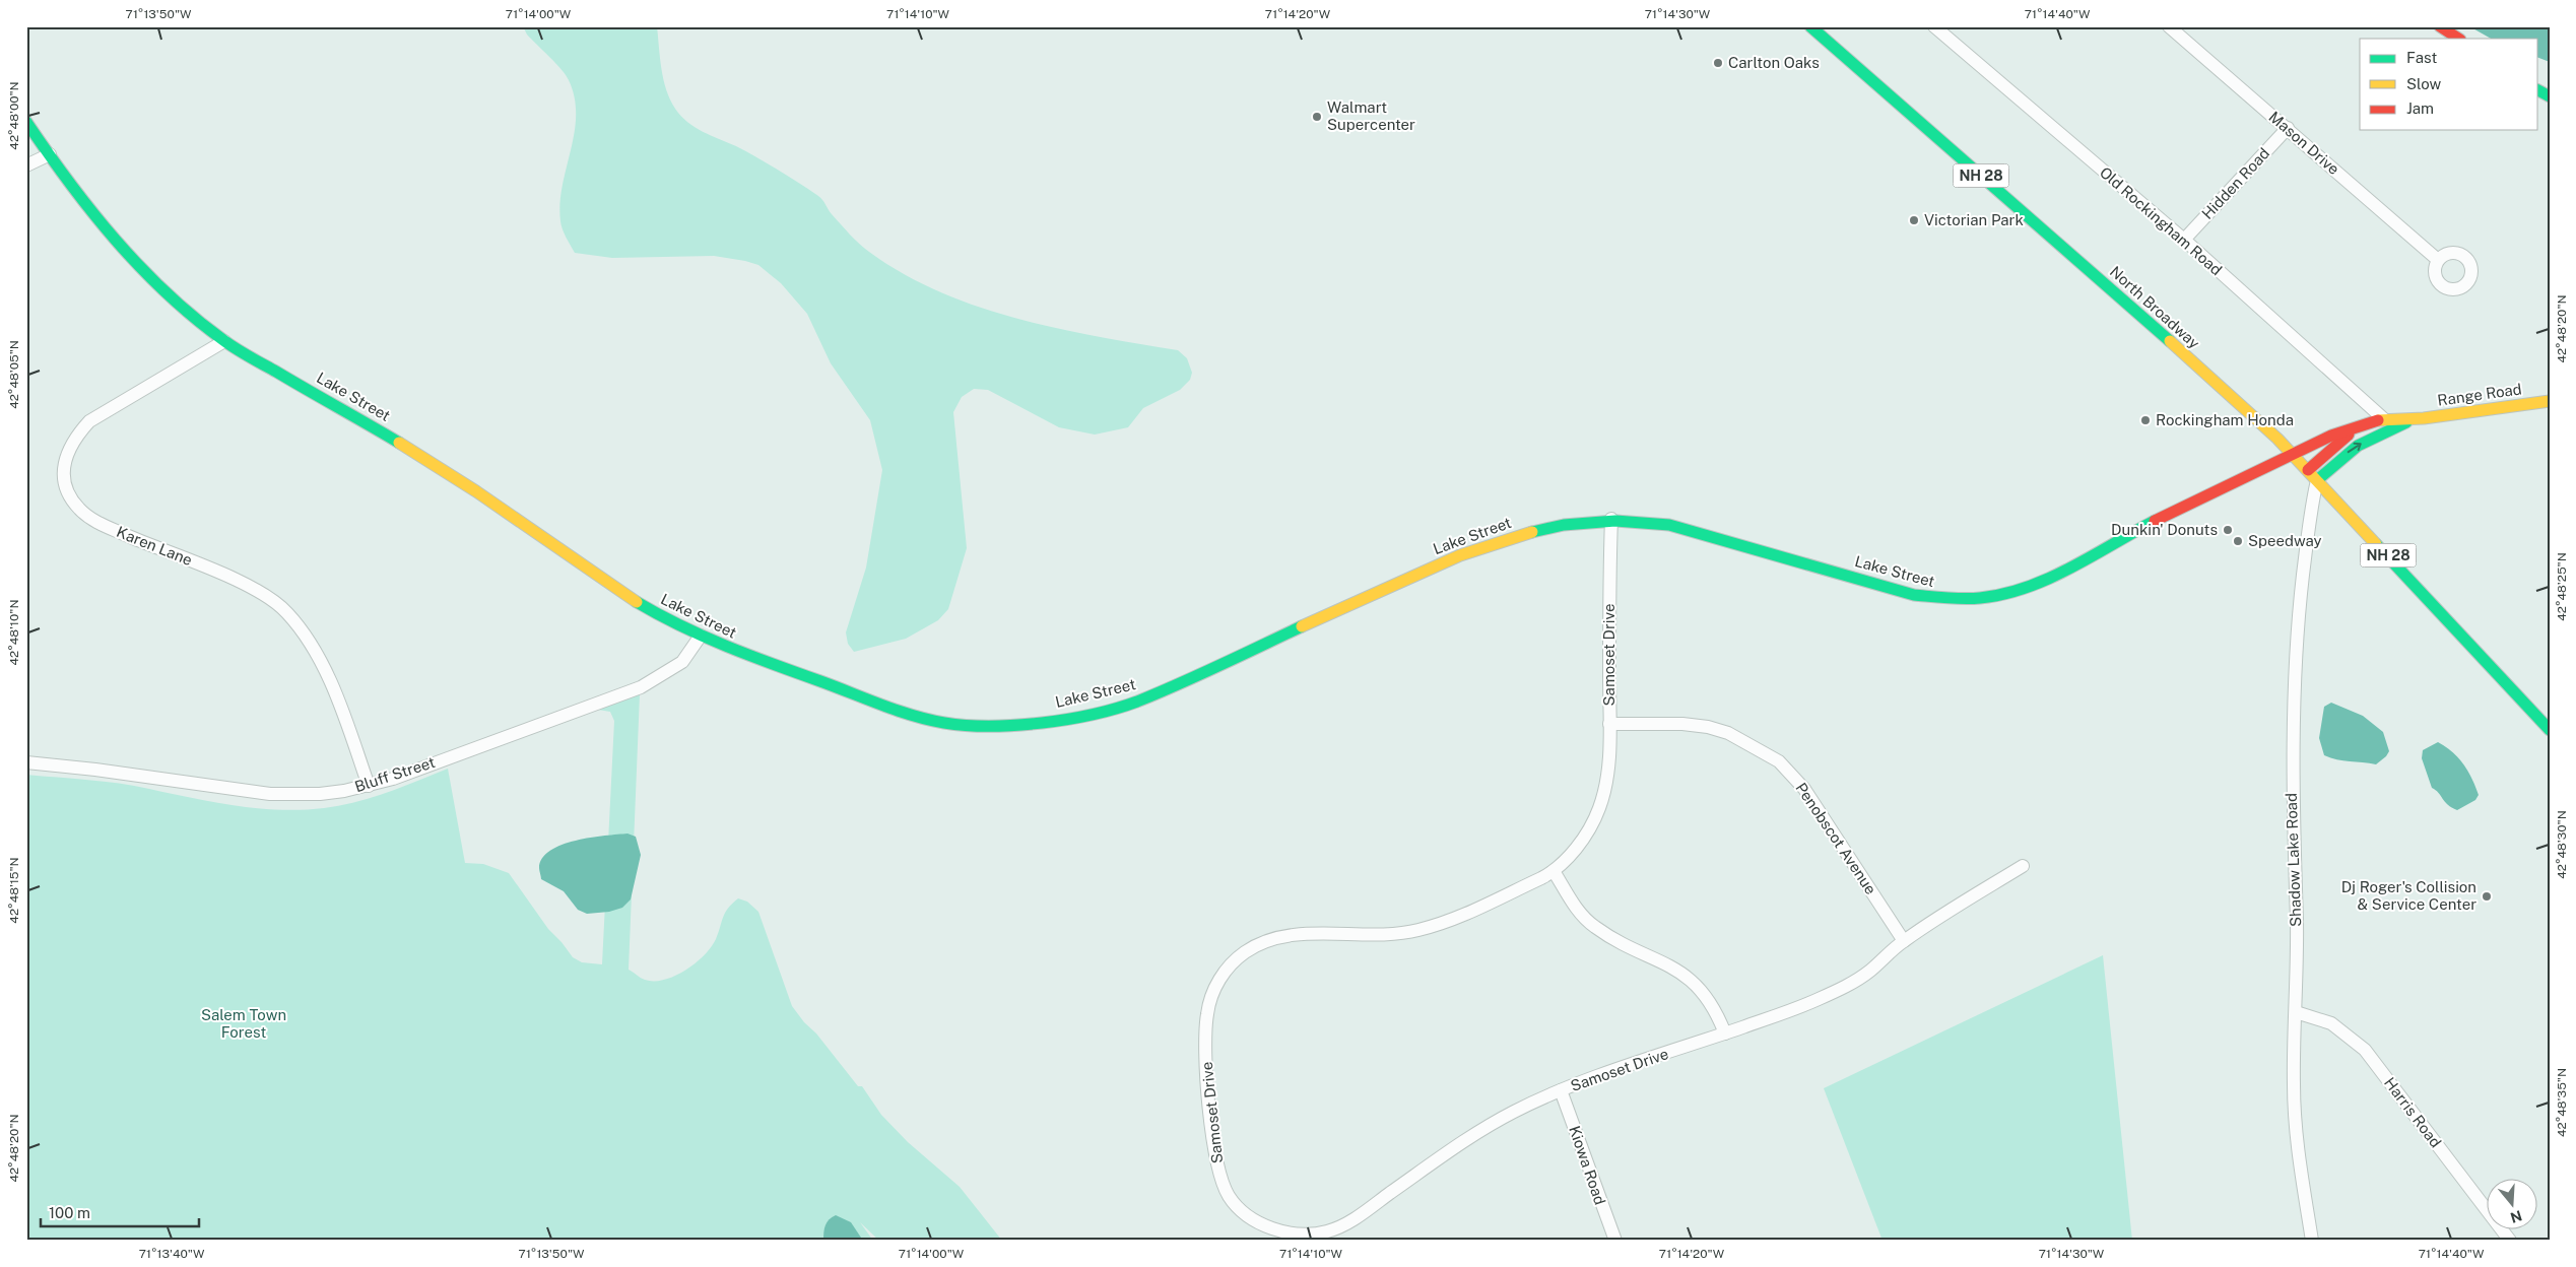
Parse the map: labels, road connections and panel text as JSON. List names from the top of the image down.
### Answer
{
  "streets": {
    "street": [
      "Mason Drive",
      "NH 28",
      "Hidden Road",
      "Old Rockingham Road",
      "North Broadway",
      "Range Road",
      "Lake Street",
      "Karen Lane",
      "Samoset Drive",
      "Bluff Street",
      "Penobscot Avenue",
      "Shadow Lake Road",
      "Harris Road",
      "Kiowa Road"
    ]
  },
  "crossings": [
    ["Mason Drive", "Hidden Road"],
    ["Hidden Road", "Old Rockingham Road"],
    ["Old Rockingham Road", "Range Road"],
    ["North Broadway", "Range Road"],
    ["North Broadway", "Lake Street"],
    ["North Broadway", "Shadow Lake Road"],
    ["Range Road", "Lake Street"],
    ["Range Road", "Shadow Lake Road"],
    ["Lake Street", "Karen Lane"],
    ["Lake Street", "Samoset Drive"],
    ["Lake Street", "Bluff Street"],
    ["Karen Lane", "Bluff Street"],
    ["Samoset Drive", "Penobscot Avenue"],
    ["Samoset Drive", "Kiowa Road"],
    ["Shadow Lake Road", "Harris Road"]
  ],
  "parks": ["Salem Town Forest"],
  "places": [
    "Carlton Oaks",
    "Walmart Supercenter",
    "Victorian Park",
    "Rockingham Honda",
    "Dunkin' Donuts",
    "Speedway",
    "Dj Roger's Collision & Service Center"
  ],
  "legend": ["Fast", "Slow", "Jam"],
  "scale_bar": "100 m",
  "north": "bottom",
  "coordinates": [
    "71°13'50\"W",
    "71°14'00\"W",
    "71°14'10\"W",
    "71°14'20\"W",
    "71°14'30\"W",
    "71°14'40\"W",
    "42°48'00\"N",
    "42°48'20\"N",
    "42°48'05\"N",
    "42°48'25\"N",
    "42°48'10\"N",
    "42°48'30\"N",
    "42°48'15\"N",
    "42°48'35\"N",
    "71°13'40\"W"
  ]
}
